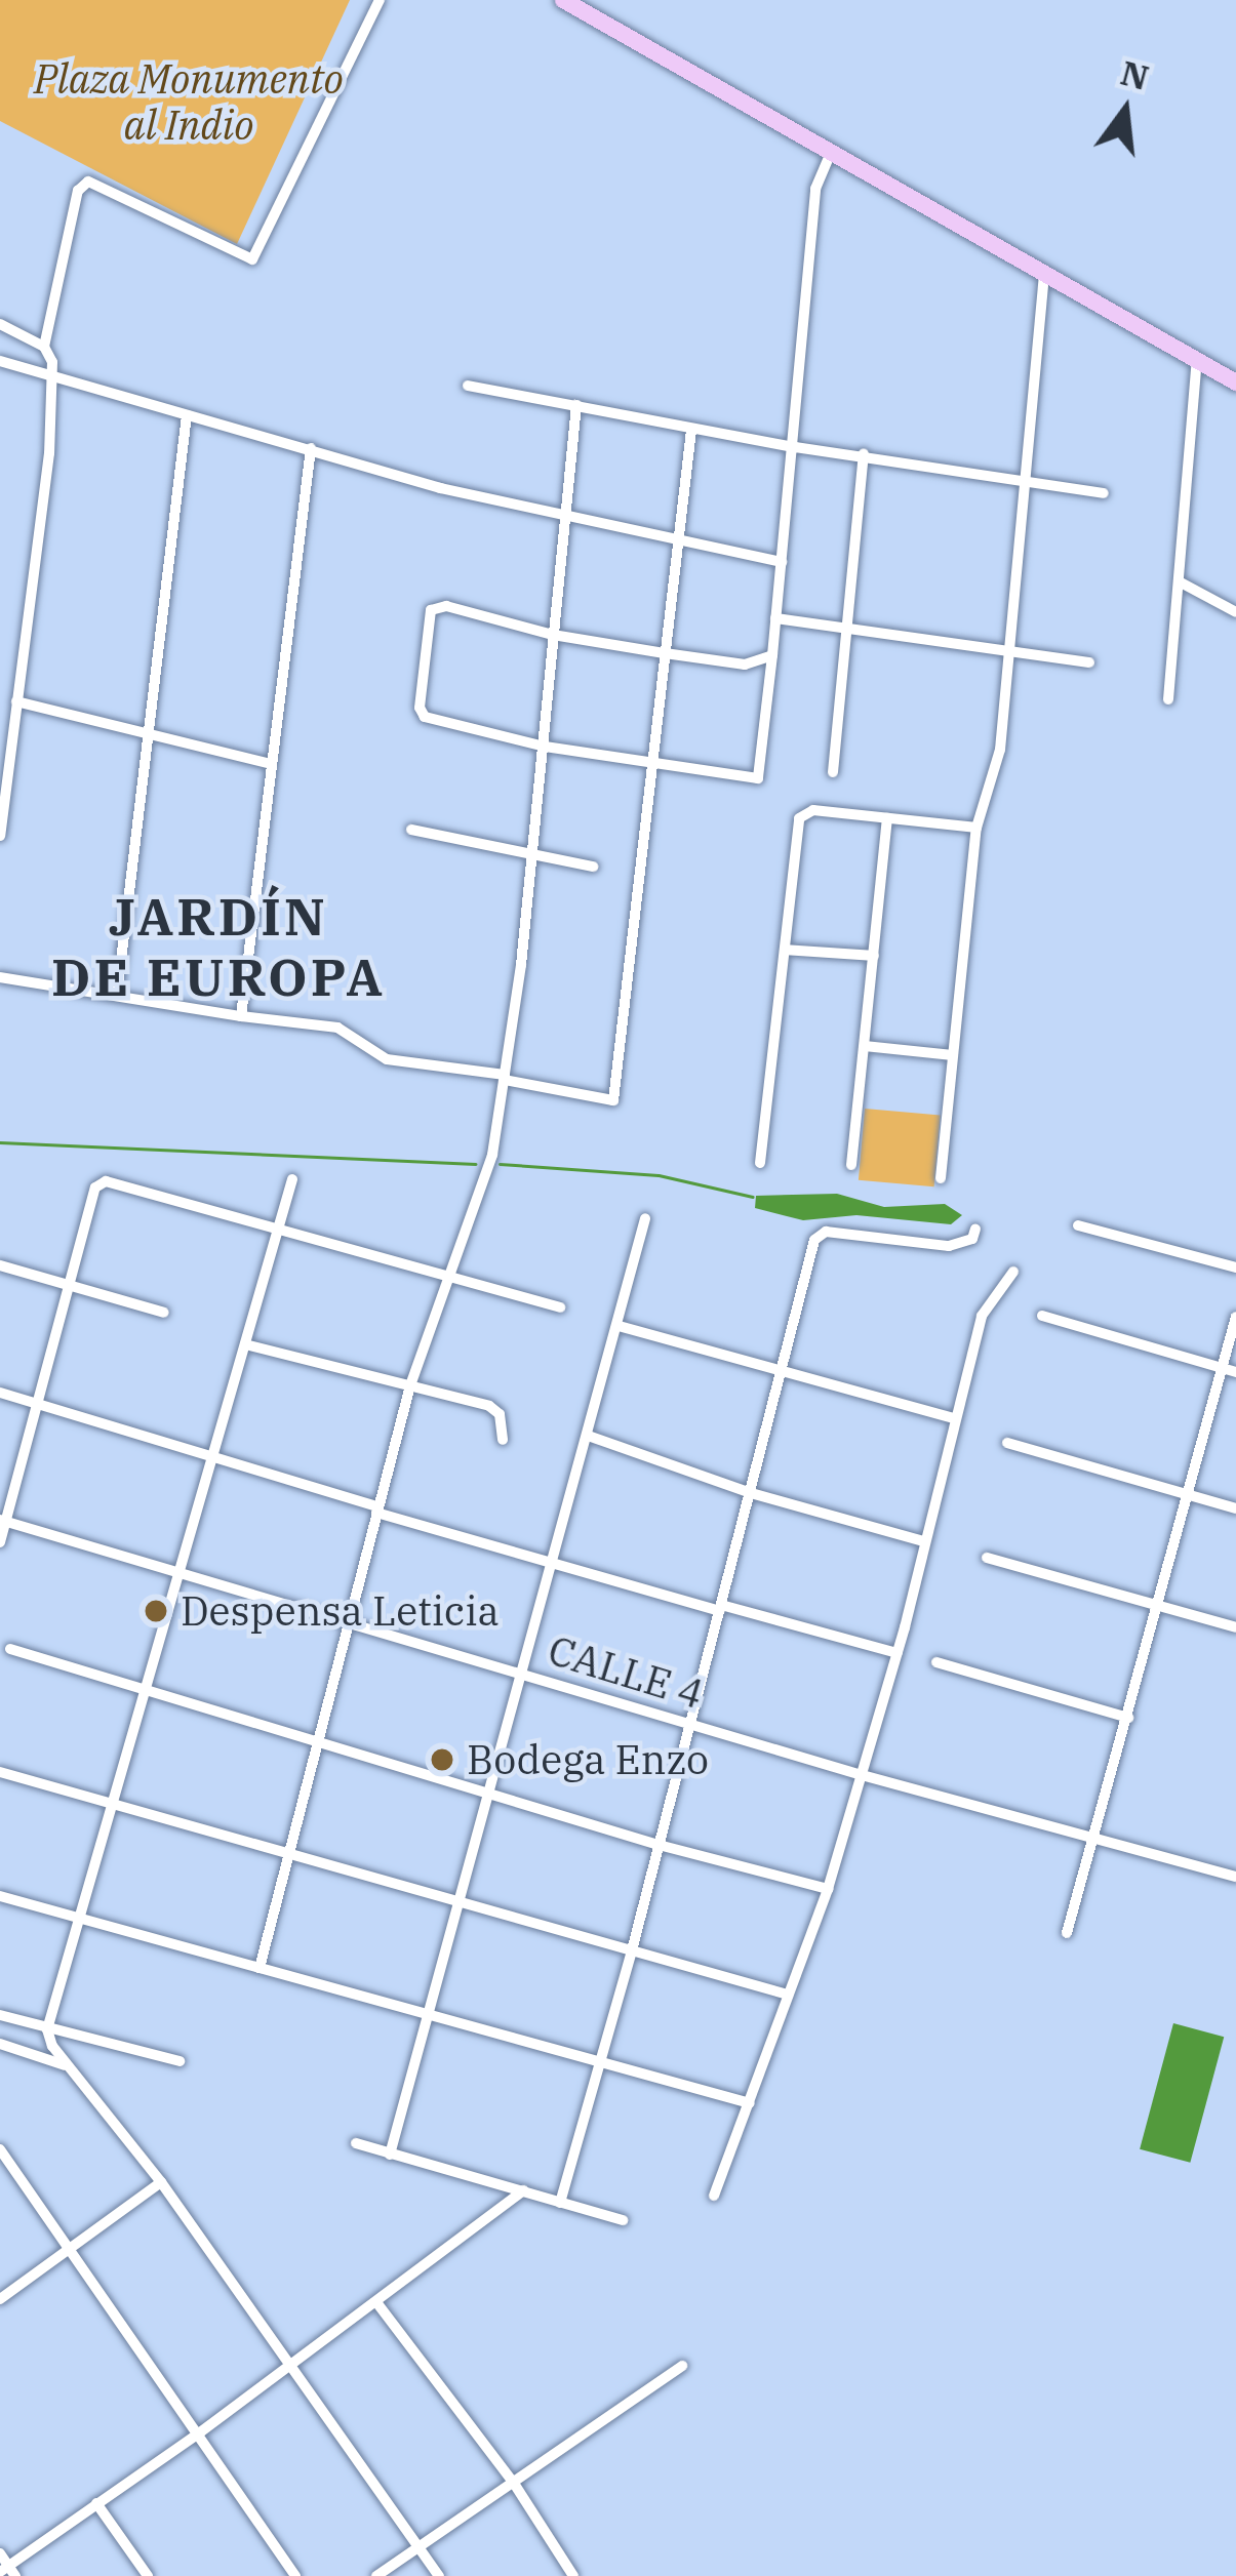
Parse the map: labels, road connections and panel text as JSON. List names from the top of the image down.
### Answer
{
  "streets": {
    "street": ["CALLE 4"]
  },
  "districts": ["JARDÍN DE EUROPA"],
  "parks": ["Plaza Monumento al Indio"],
  "places": ["Despensa Leticia", "Bodega Enzo"],
  "north": "top"
}
